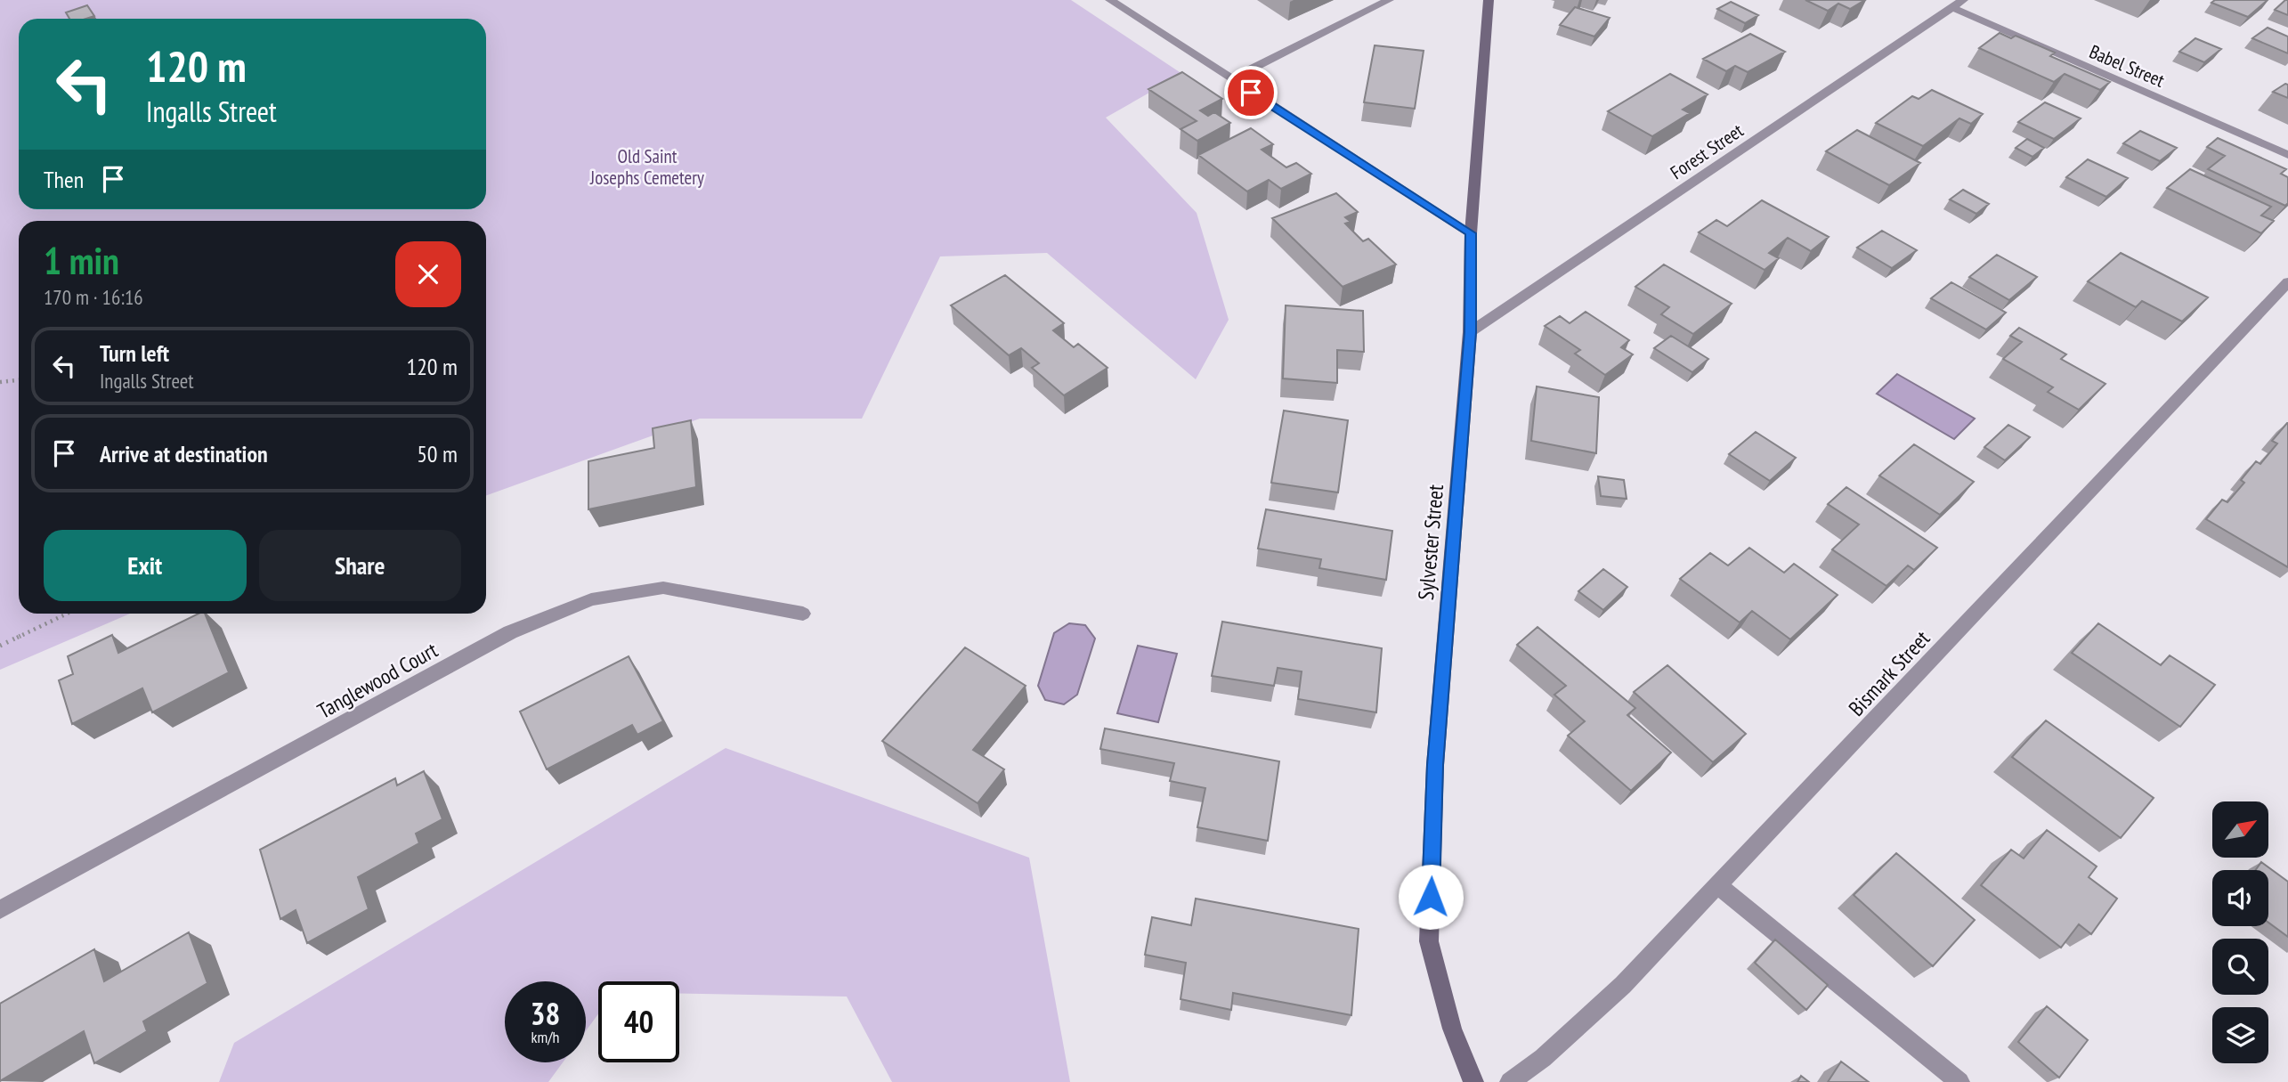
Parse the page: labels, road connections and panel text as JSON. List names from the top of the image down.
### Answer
{
  "streets": {
    "street": [
      "Babel Street",
      "Forest Street",
      "Sylvester Street",
      "Bismark Street",
      "Tanglewood Court"
    ]
  },
  "crossings": [
    ["Babel Street", "Forest Street"],
    ["Forest Street", "Sylvester Street"]
  ],
  "parks": ["Old Saint Josephs Cemetery"],
  "north": "top right",
  "page": {
    "turn": ["120 m", "Ingalls Street"],
    "then": "Then",
    "heading": ["1 min", "170 m · 16:16"],
    "list": [
      {
        "name": "Turn left",
        "note": "Ingalls Street",
        "value": "120 m"
      },
      {
        "name": "Arrive at destination",
        "value": "50 m"
      }
    ],
    "buttons": ["Exit", "Share"],
    "speed": "38 km/h",
    "limit": "40"
  }
}
